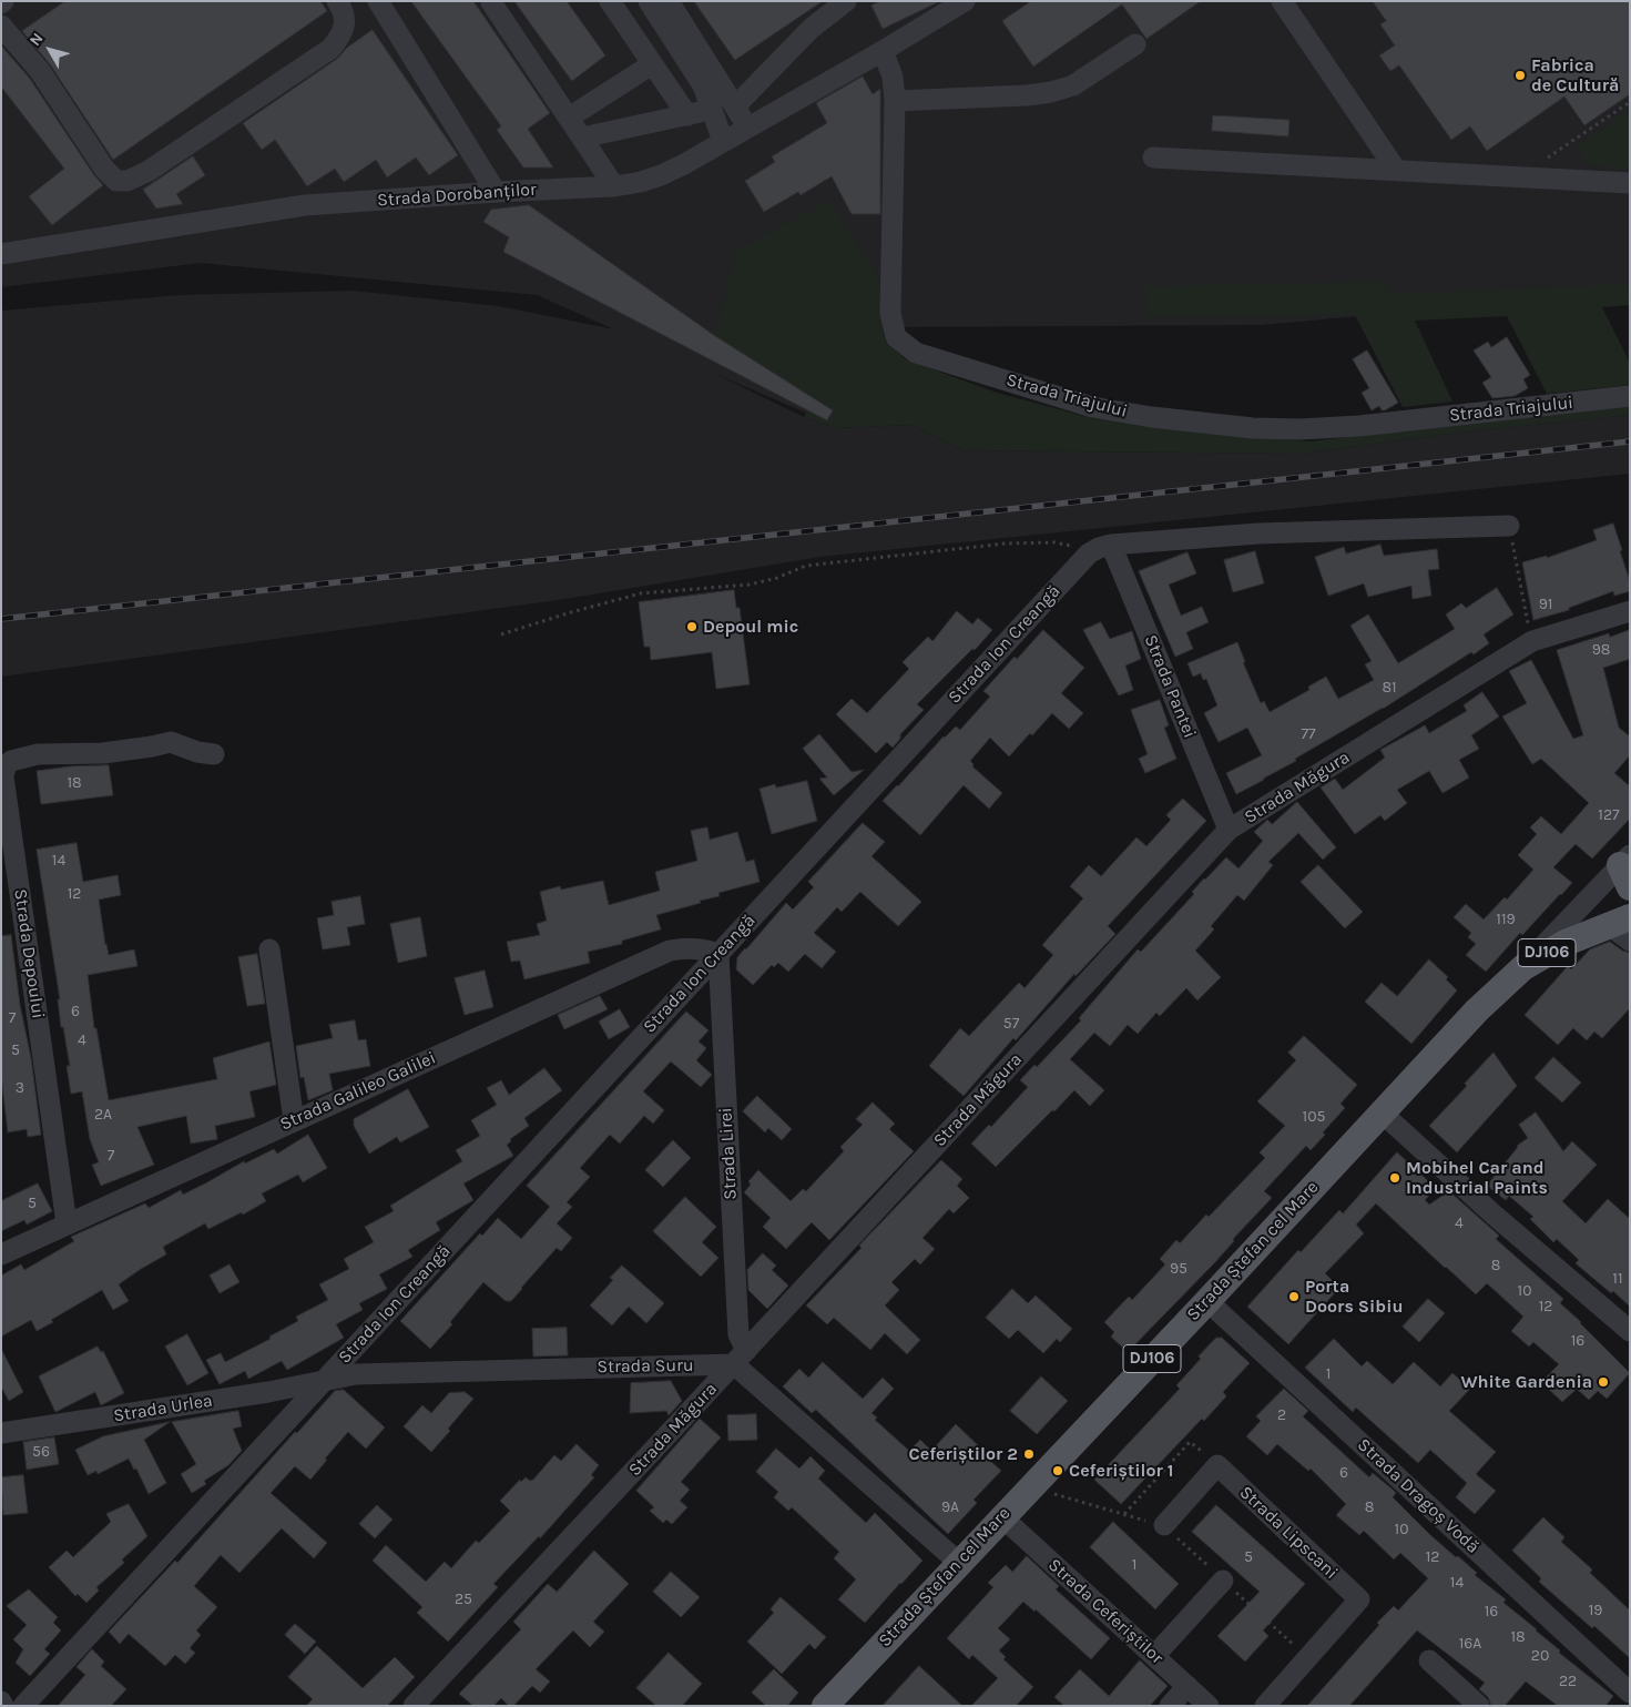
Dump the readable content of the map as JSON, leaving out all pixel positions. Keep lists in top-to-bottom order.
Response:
{
  "streets": {
    "main road": ["DJ106", "Strada Ștefan cel Mare"],
    "street": [
      "Strada Dorobanților",
      "Strada Triajului",
      "Strada Ion Creangă",
      "Strada Pantei",
      "Strada Măgura",
      "Strada Depoului",
      "Strada Galileo Galilei",
      "Strada Lirei",
      "Strada Suru",
      "Strada Urlea",
      "Strada Dragoș Vodă",
      "Strada Lipscani",
      "Strada Ceferiștilor"
    ]
  },
  "crossings": [
    ["Strada Dorobanților", "Strada Triajului"],
    ["Strada Ion Creangă", "Strada Pantei"],
    ["Strada Ion Creangă", "Strada Galileo Galilei"],
    ["Strada Ion Creangă", "Strada Lirei"],
    ["Strada Ion Creangă", "Strada Suru"],
    ["Strada Ion Creangă", "Strada Urlea"],
    ["Strada Pantei", "Strada Măgura"],
    ["Strada Măgura", "Strada Lirei"],
    ["Strada Măgura", "Strada Suru"],
    ["Strada Depoului", "Strada Galileo Galilei"],
    ["Strada Galileo Galilei", "Strada Lirei"],
    ["Strada Lirei", "Strada Suru"],
    ["Strada Ștefan cel Mare", "Strada Dragoș Vodă"],
    ["Strada Ștefan cel Mare", "Strada Ceferiștilor"],
    ["Strada Suru", "Strada Urlea"]
  ],
  "places": [
    "Fabrica de Cultură",
    "Depoul mic",
    "Mobihel Car and Industrial Paints",
    "Porta Doors Sibiu",
    "White Gardenia",
    "Ceferiștilor 2",
    "Ceferiștilor 1"
  ],
  "house_numbers": [
    "91",
    "98",
    "81",
    "77",
    "18",
    "127",
    "14",
    "12",
    "119",
    "6",
    "7",
    "57",
    "4",
    "5",
    "3",
    "2A",
    "105",
    "7",
    "5",
    "4",
    "8",
    "95",
    "11",
    "10",
    "12",
    "16",
    "1",
    "2",
    "56",
    "6",
    "9A",
    "8",
    "10",
    "5",
    "12",
    "1",
    "14",
    "25",
    "19",
    "16",
    "18",
    "16A",
    "20",
    "22"
  ],
  "north": "top left"
}
